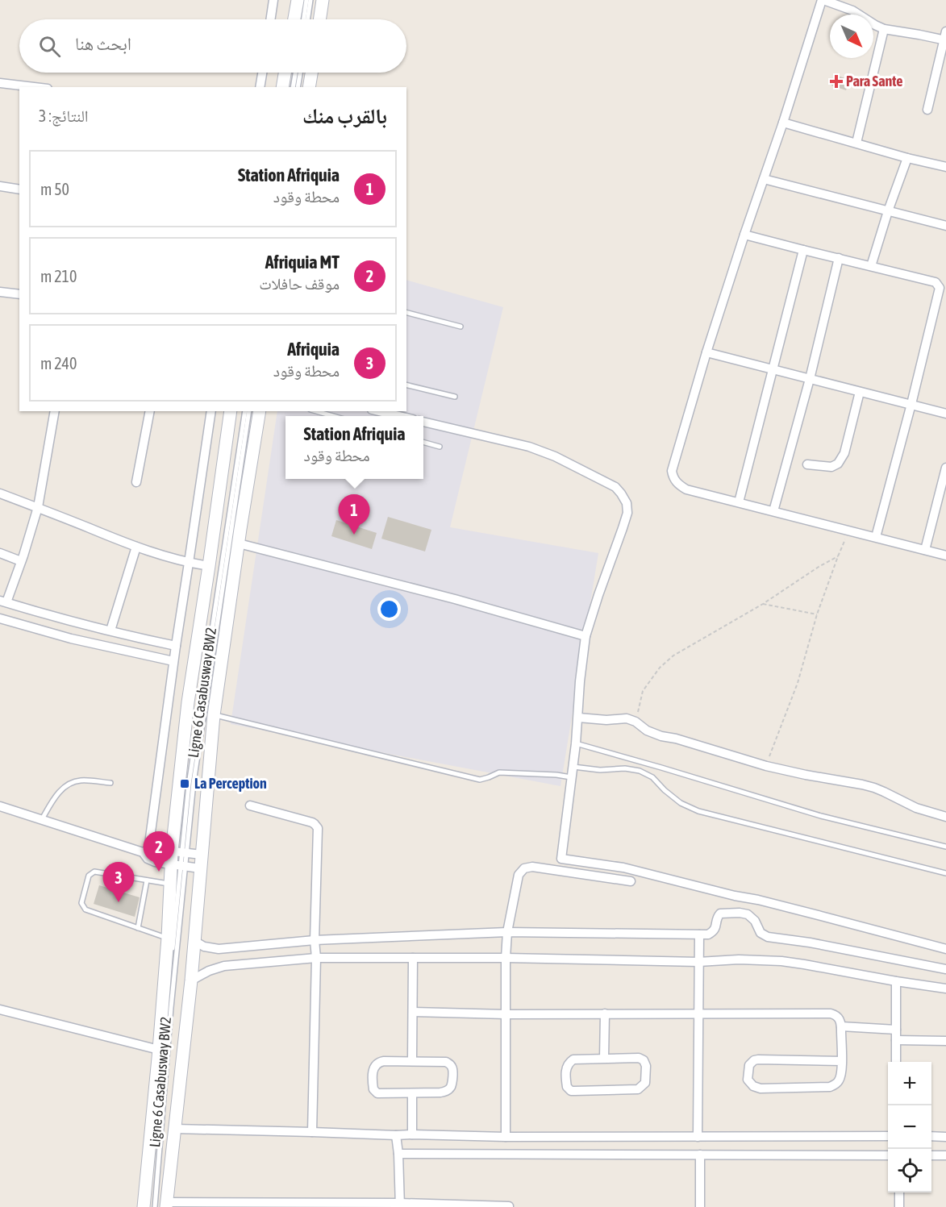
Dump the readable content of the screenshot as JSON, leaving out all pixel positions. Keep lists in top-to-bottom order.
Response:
{
  "streets": {
    "lane": ["Ligne 6 Casabusway BW2"]
  },
  "places": {
    "health": ["Para Sante"],
    "transit": ["La Perception"]
  },
  "north": "bottom right",
  "page": {
    "search": "ابحث هنا",
    "heading": ["بالقرب منك", "النتائج: 3"],
    "list": [
      {
        "mark": "1",
        "name": "Station Afriquia",
        "note": "محطة وقود",
        "value": "50 m"
      },
      {
        "mark": "2",
        "name": "Afriquia MT",
        "note": "موقف حافلات",
        "value": "210 m"
      },
      {
        "mark": "3",
        "name": "Afriquia",
        "note": "محطة وقود",
        "value": "240 m"
      }
    ],
    "popup": ["Station Afriquia", "محطة وقود"],
    "pins": ["1", "2", "3"],
    "map_buttons": ["+", "−"]
  }
}
